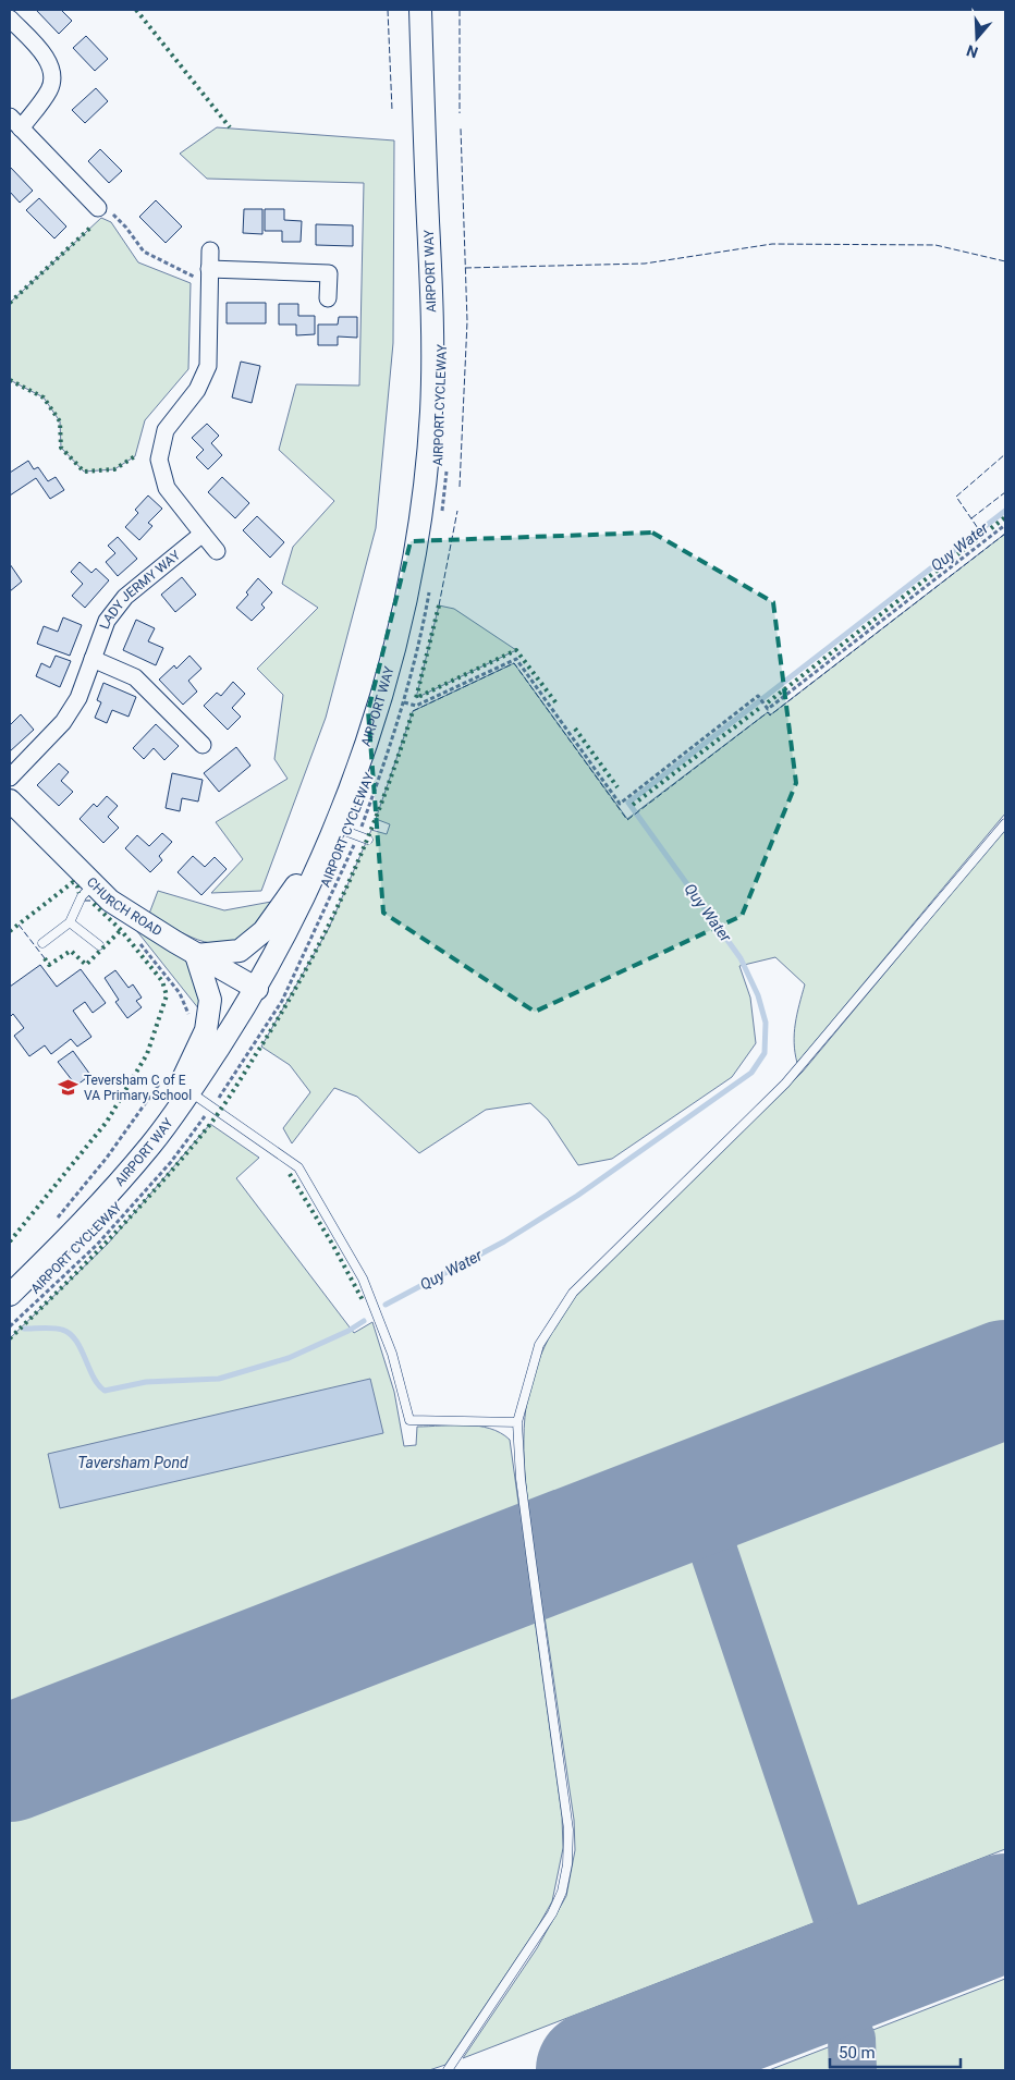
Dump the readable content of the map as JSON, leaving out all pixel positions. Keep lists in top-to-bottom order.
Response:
{
  "streets": {
    "street": ["AIRPORT WAY", "LADY JERMY WAY", "CHURCH ROAD"],
    "path": ["AIRPORT CYCLEWAY"]
  },
  "crossings": [
    ["AIRPORT WAY", "CHURCH ROAD"]
  ],
  "water": ["Quy Water", "Taversham Pond"],
  "places": {
    "school or university": ["Teversham C of E VA Primary School"]
  },
  "scale_bar": "50 m",
  "north": "bottom"
}
